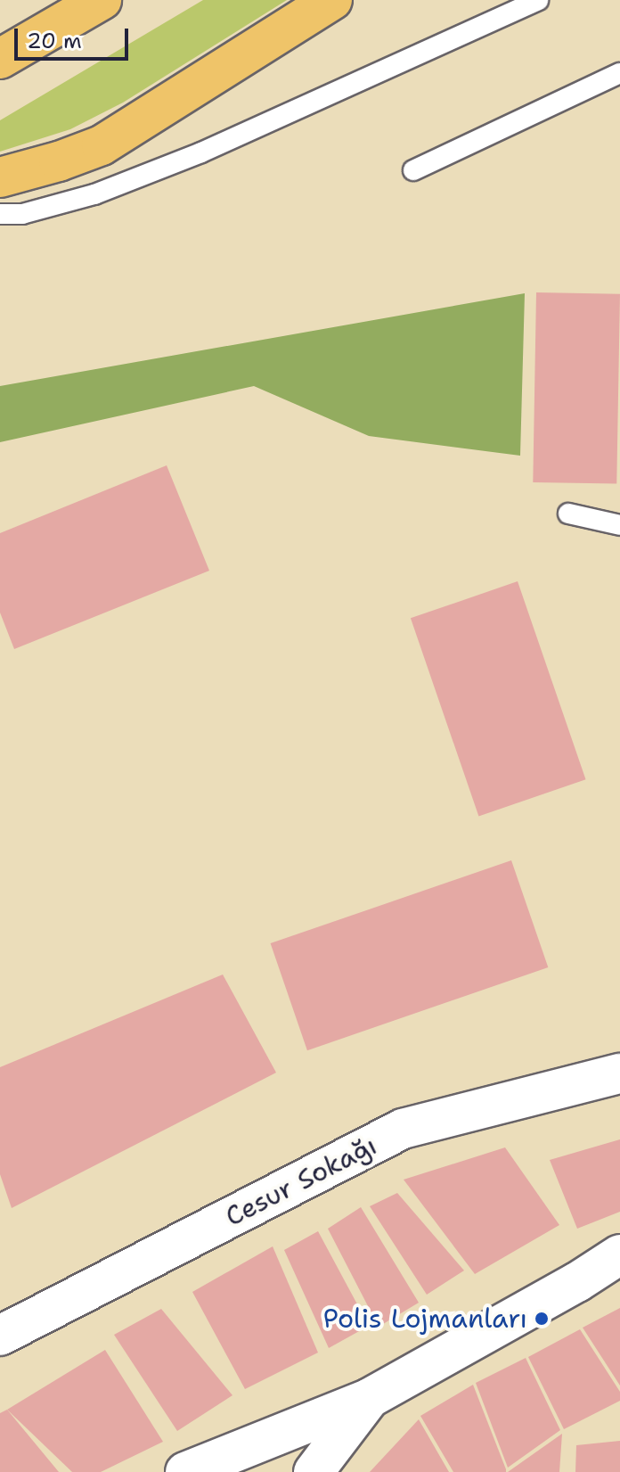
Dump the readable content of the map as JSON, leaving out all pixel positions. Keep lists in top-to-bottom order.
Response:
{
  "streets": {
    "street": ["Cesur Sokağı"]
  },
  "places": ["Polis Lojmanları"],
  "scale_bar": "20 m"
}
